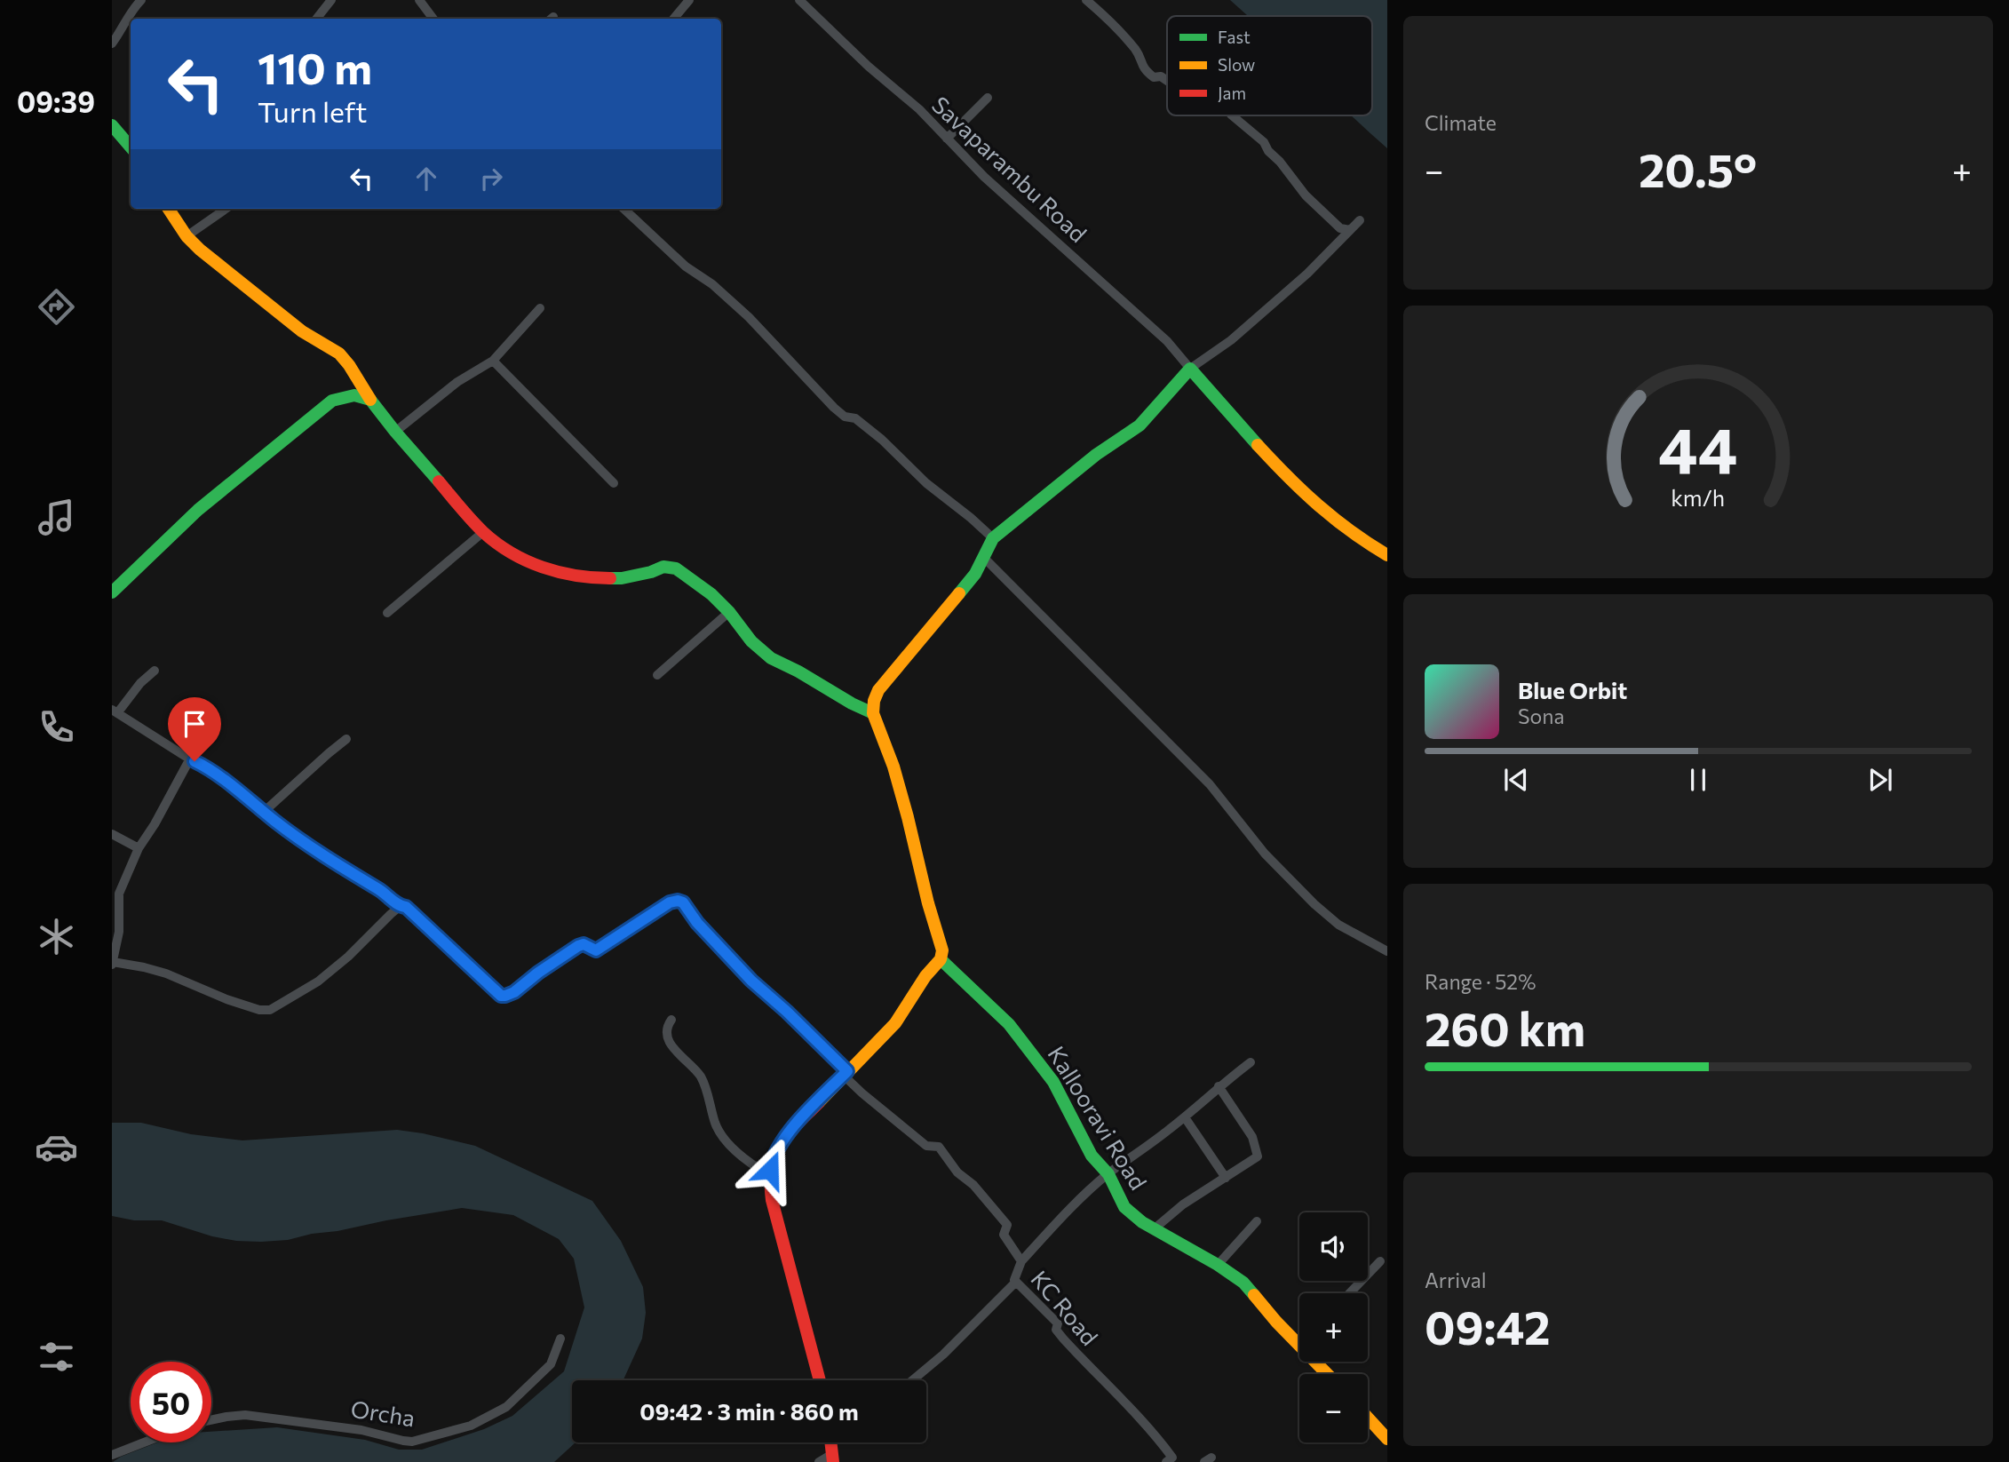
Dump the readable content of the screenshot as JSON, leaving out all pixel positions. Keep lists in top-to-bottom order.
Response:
{
  "streets": {
    "main road": ["Kallooravi Road"],
    "street": ["Savaparambu Road", "KC Road", "Orcha"]
  },
  "legend": ["Fast", "Slow", "Jam"],
  "page": {
    "tabs": "09:39",
    "tile": [
      "Climate",
      ["Range · 52%", "260 km"],
      ["Arrival", "09:42"]
    ],
    "turn": ["110 m", "Turn left"],
    "heat": ["−", "20.5°", "+"],
    "song": ["Blue Orbit", "Sona"],
    "map_buttons": ["+", "−"],
    "limit": "50",
    "trip": "09:42 · 3 min · 860 m",
    "gauge": ["44", "km/h"]
  }
}
